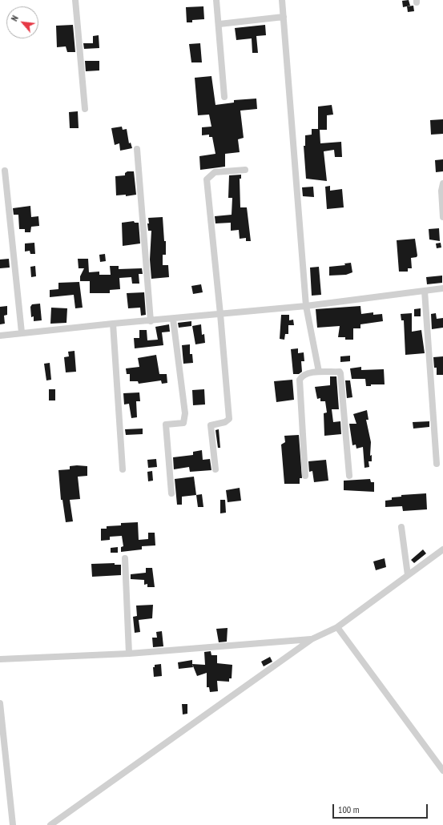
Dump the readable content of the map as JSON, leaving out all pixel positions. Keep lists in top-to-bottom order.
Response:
{
  "scale_bar": "100 m",
  "north": "top left"
}
